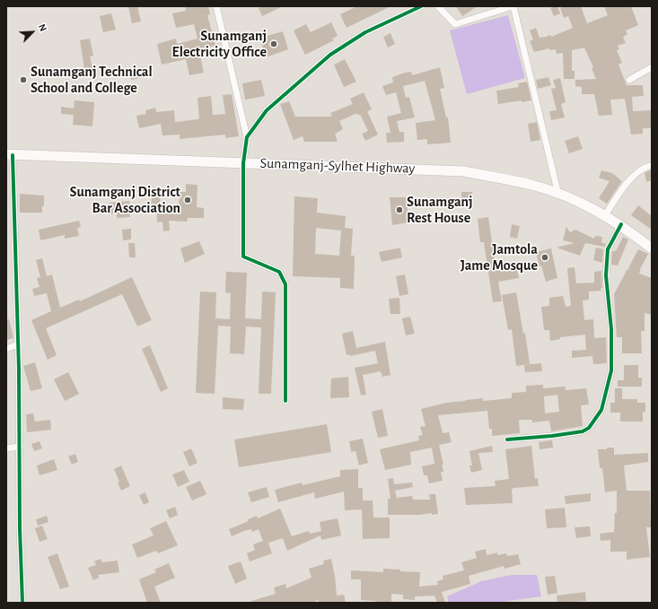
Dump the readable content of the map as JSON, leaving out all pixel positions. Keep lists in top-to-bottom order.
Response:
{
  "streets": {
    "main road": ["Sunamganj-Sylhet Highway"]
  },
  "places": [
    "Sunamganj Electricity Office",
    "Sunamganj Technical School and College",
    "Sunamganj District Bar Association",
    "Sunamganj Rest House",
    "Jamtola Jame Mosque"
  ],
  "north": "top right"
}
